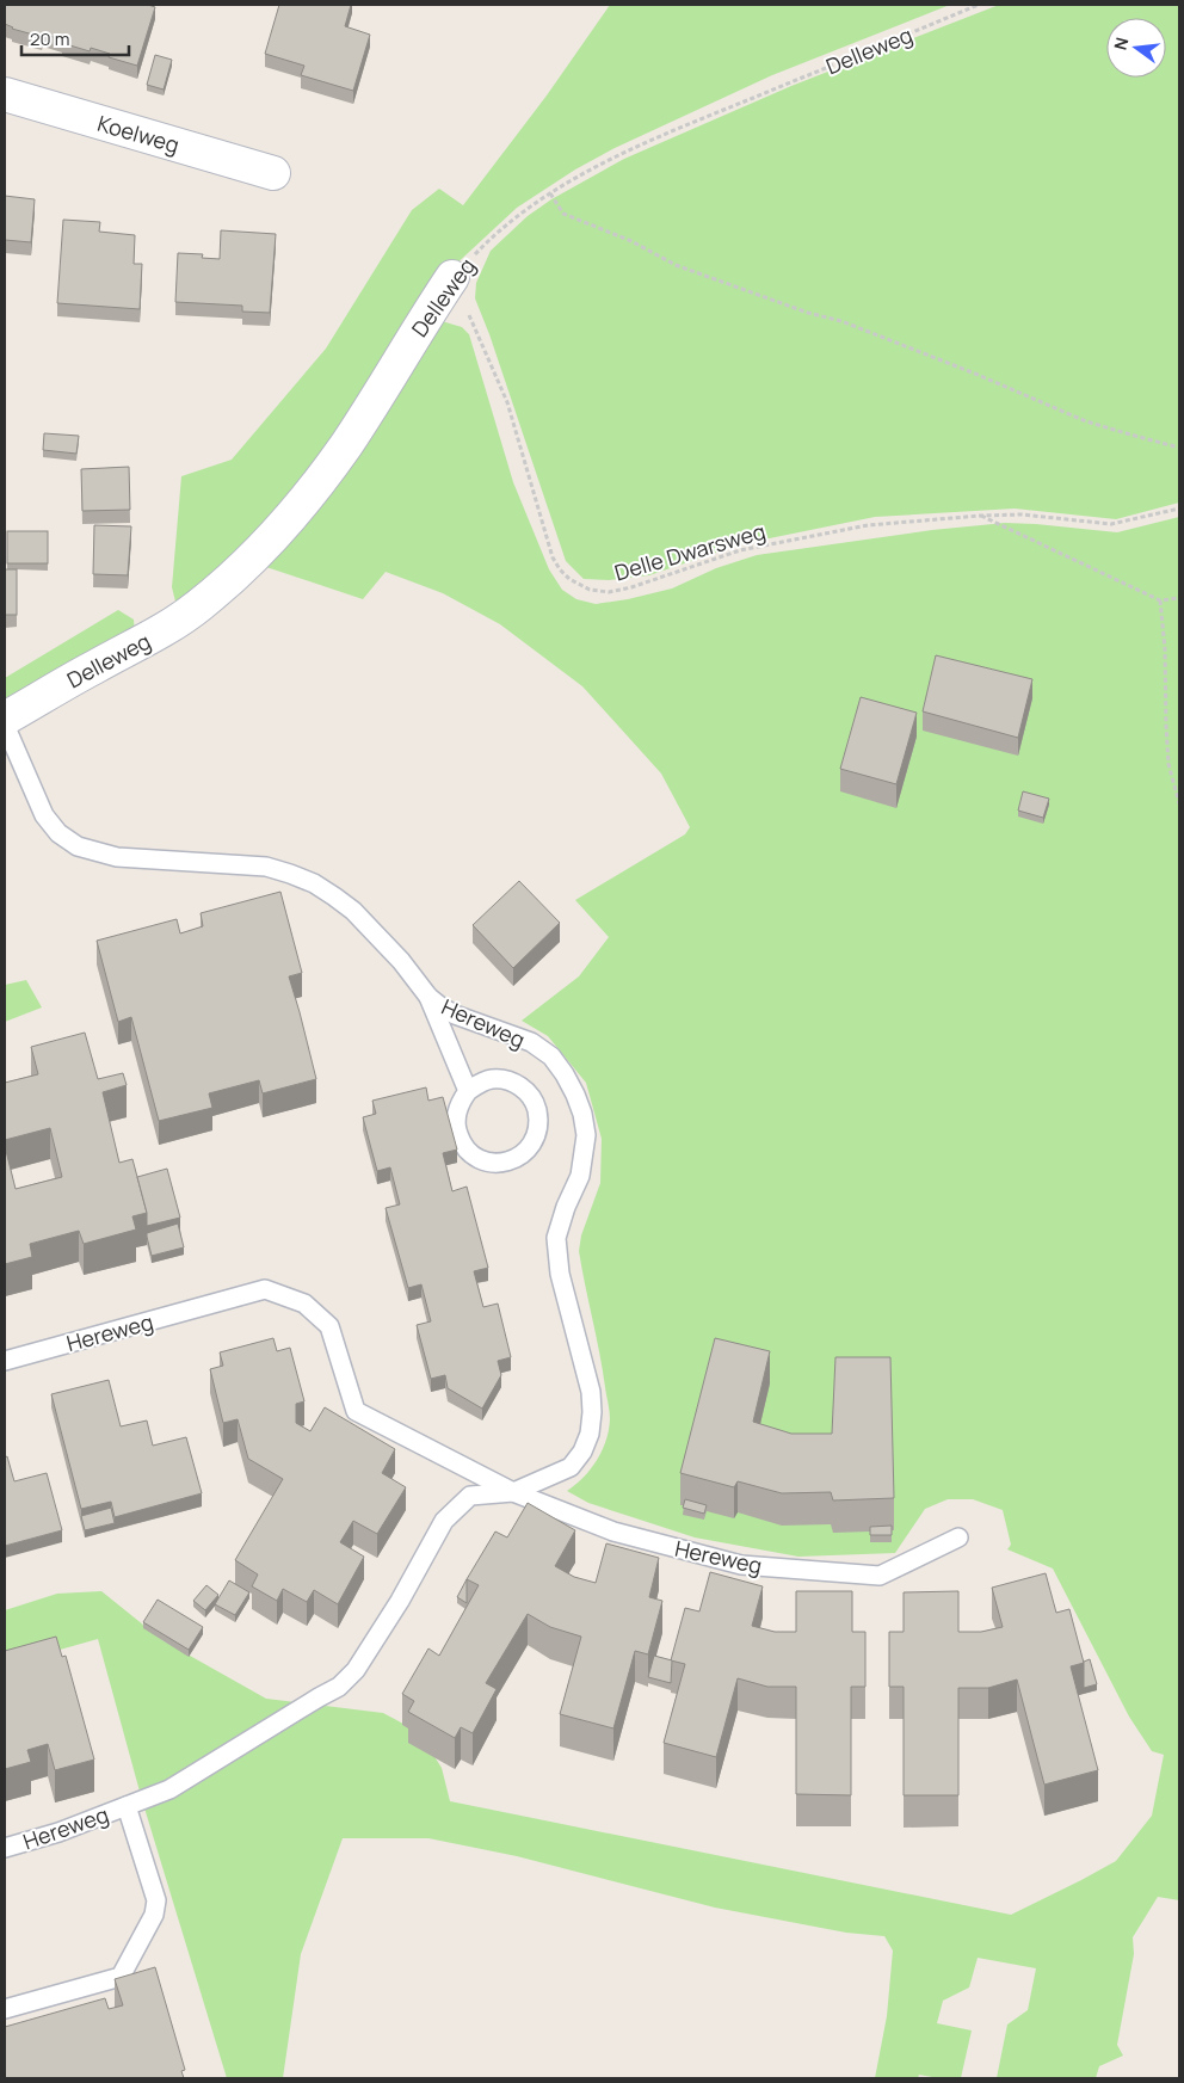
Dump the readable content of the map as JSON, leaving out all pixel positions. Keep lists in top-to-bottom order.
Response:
{
  "streets": {
    "street": ["Delleweg", "Koelweg"],
    "lane": ["Hereweg"],
    "path": ["Delle Dwarsweg"]
  },
  "crossings": [
    ["Delleweg", "Delle Dwarsweg"]
  ],
  "scale_bar": "20 m",
  "north": "left"
}
